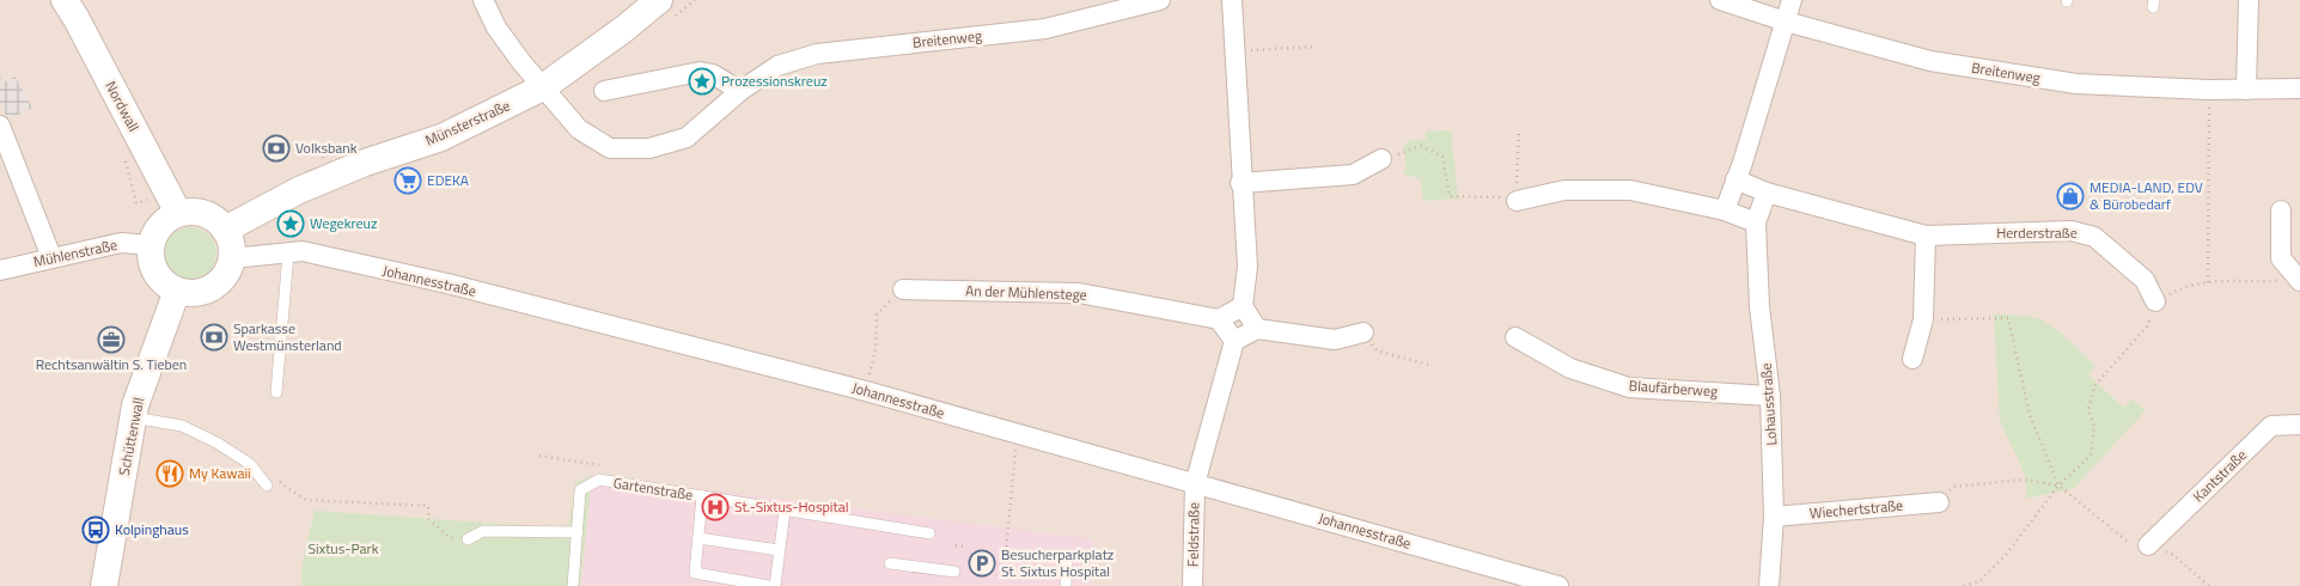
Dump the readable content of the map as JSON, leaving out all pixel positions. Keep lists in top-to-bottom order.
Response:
{
  "streets": {
    "main road": ["Nordwall", "Münsterstraße", "Schüttenwall"],
    "street": [
      "Breitenweg",
      "Herderstraße",
      "Mühlenstraße",
      "Johannesstraße",
      "An der Mühlenstege",
      "Blaufärberweg",
      "Lohausstraße",
      "Kantstraße",
      "Wiechertstraße",
      "Feldstraße"
    ],
    "lane": ["Gartenstraße"]
  },
  "crossings": [
    ["Breitenweg", "Münsterstraße"],
    ["Nordwall", "Münsterstraße"],
    ["Nordwall", "Mühlenstraße"],
    ["Nordwall", "Johannesstraße"],
    ["Nordwall", "Schüttenwall"],
    ["Münsterstraße", "Mühlenstraße"],
    ["Münsterstraße", "Johannesstraße"],
    ["Münsterstraße", "Schüttenwall"],
    ["Herderstraße", "Lohausstraße"],
    ["Mühlenstraße", "Johannesstraße"],
    ["Mühlenstraße", "Schüttenwall"],
    ["Johannesstraße", "Schüttenwall"],
    ["Johannesstraße", "Feldstraße"],
    ["Blaufärberweg", "Lohausstraße"],
    ["Lohausstraße", "Wiechertstraße"]
  ],
  "parks": ["Sixtus-Park"],
  "places": {
    "place": ["Prozessionskreuz", "Wegekreuz"],
    "bank": ["Volksbank", "Sparkasse Westmünsterland"],
    "supermarket": ["EDEKA"],
    "shop": ["MEDIA-LAND, EDV & Bürobedarf"],
    "office": ["Rechtsanwältin S. Tieben"],
    "restaurant": ["My Kawaii"],
    "hospital": ["St.-Sixtus-Hospital"],
    "bus stop": ["Kolpinghaus"],
    "parking": ["Besucherparkplatz St. Sixtus Hospital"]
  }
}
